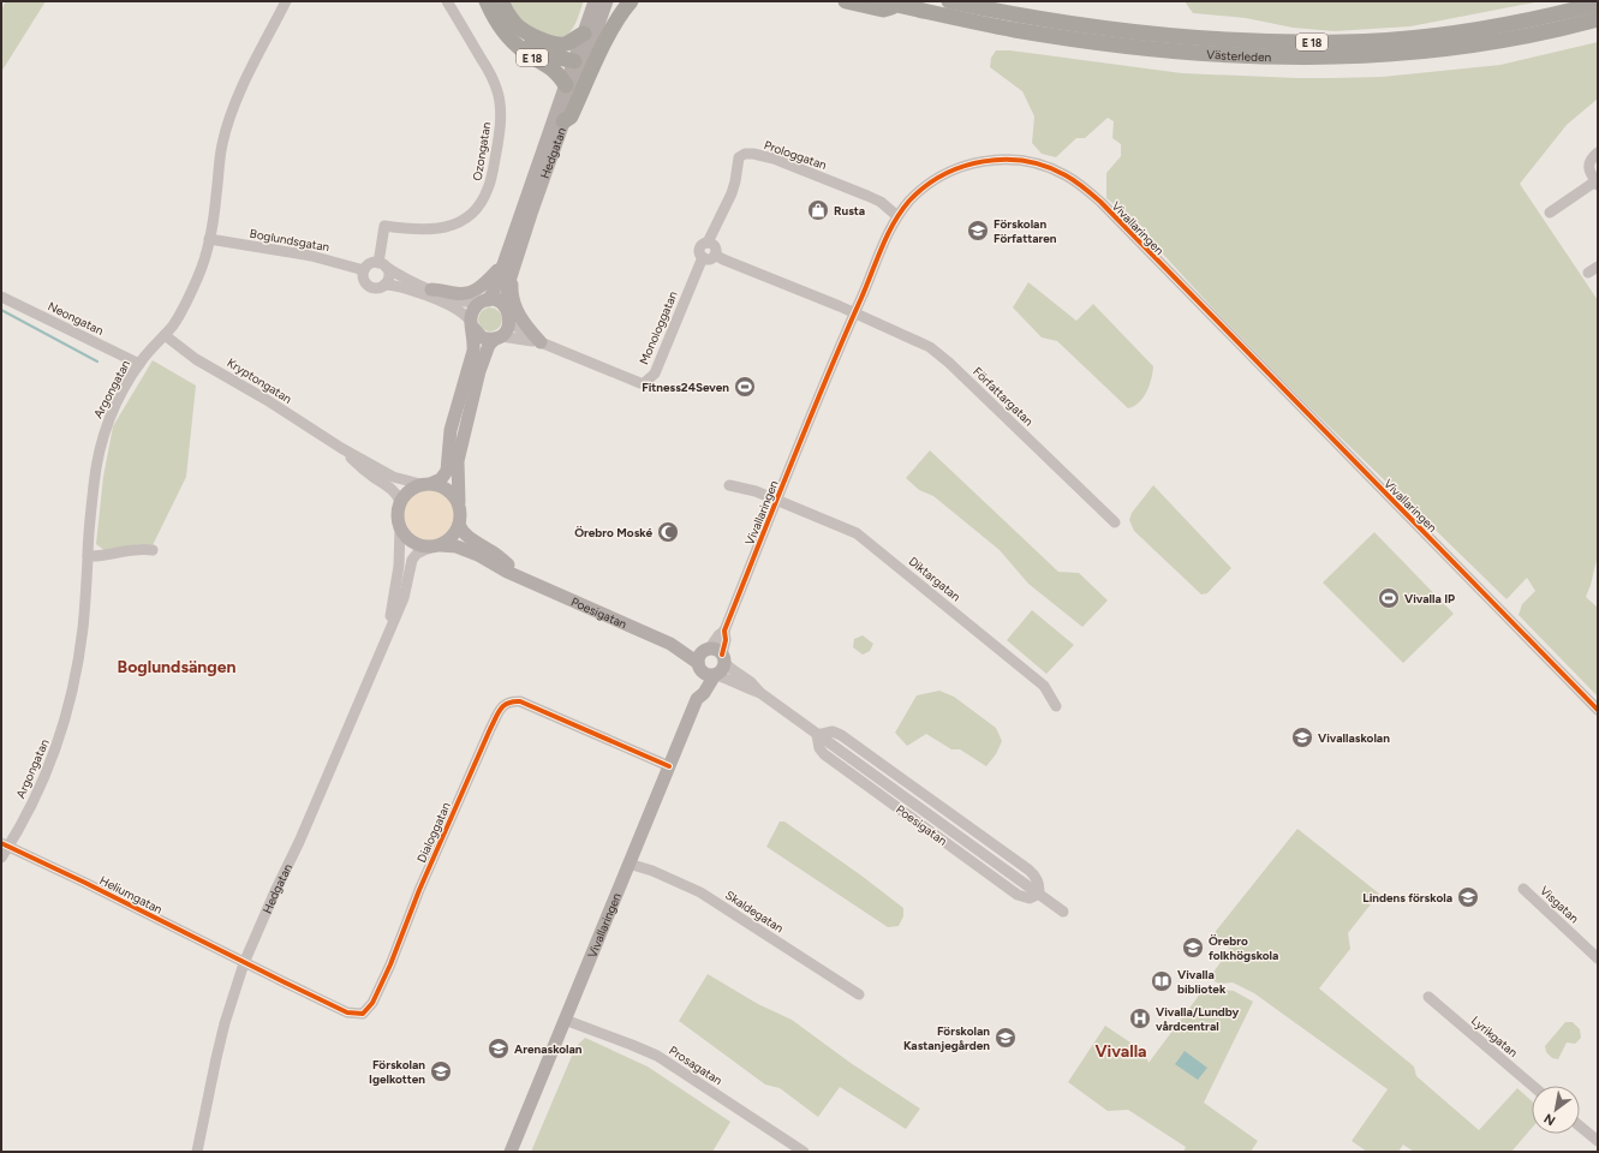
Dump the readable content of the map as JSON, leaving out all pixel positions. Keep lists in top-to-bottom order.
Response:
{
  "streets": {
    "highway": ["E 18", "Västerleden"],
    "main road": ["Hedgatan", "Vivallaringen", "Poesigatan"],
    "street": [
      "Ozongatan",
      "Prologgatan",
      "Boglundsgatan",
      "Neongatan",
      "Monologgatan",
      "Kryptongatan",
      "Argongatan",
      "Författargatan",
      "Diktargatan",
      "Dialoggatan",
      "Heliumgatan",
      "Visgatan",
      "Skaldegatan",
      "Lyrikgatan",
      "Prosagatan"
    ]
  },
  "crossings": [
    ["E 18", "Västerleden"],
    ["E 18", "Hedgatan"],
    ["Ozongatan", "Boglundsgatan"],
    ["Hedgatan", "Monologgatan"],
    ["Hedgatan", "Kryptongatan"],
    ["Hedgatan", "Poesigatan"],
    ["Hedgatan", "Dialoggatan"],
    ["Hedgatan", "Heliumgatan"],
    ["Prologgatan", "Vivallaringen"],
    ["Prologgatan", "Monologgatan"],
    ["Vivallaringen", "Författargatan"],
    ["Vivallaringen", "Diktargatan"],
    ["Vivallaringen", "Poesigatan"],
    ["Vivallaringen", "Dialoggatan"],
    ["Vivallaringen", "Skaldegatan"],
    ["Vivallaringen", "Prosagatan"],
    ["Boglundsgatan", "Argongatan"],
    ["Neongatan", "Argongatan"],
    ["Kryptongatan", "Argongatan"],
    ["Kryptongatan", "Poesigatan"],
    ["Argongatan", "Heliumgatan"],
    ["Dialoggatan", "Heliumgatan"]
  ],
  "districts": ["Boglundsängen", "Vivalla"],
  "places": {
    "shop": ["Rusta"],
    "school or university": [
      "Förskolan Författaren",
      "Vivallaskolan",
      "Lindens förskola",
      "Örebro folkhögskola",
      "Förskolan Kastanjegården",
      "Arenaskolan",
      "Förskolan Igelkotten"
    ],
    "sports": ["Fitness24Seven", "Vivalla IP"],
    "mosque": ["Örebro Moské"],
    "library": ["Vivalla bibliotek"],
    "hospital": ["Vivalla/Lundby vårdcentral"]
  },
  "north": "bottom left"
}
